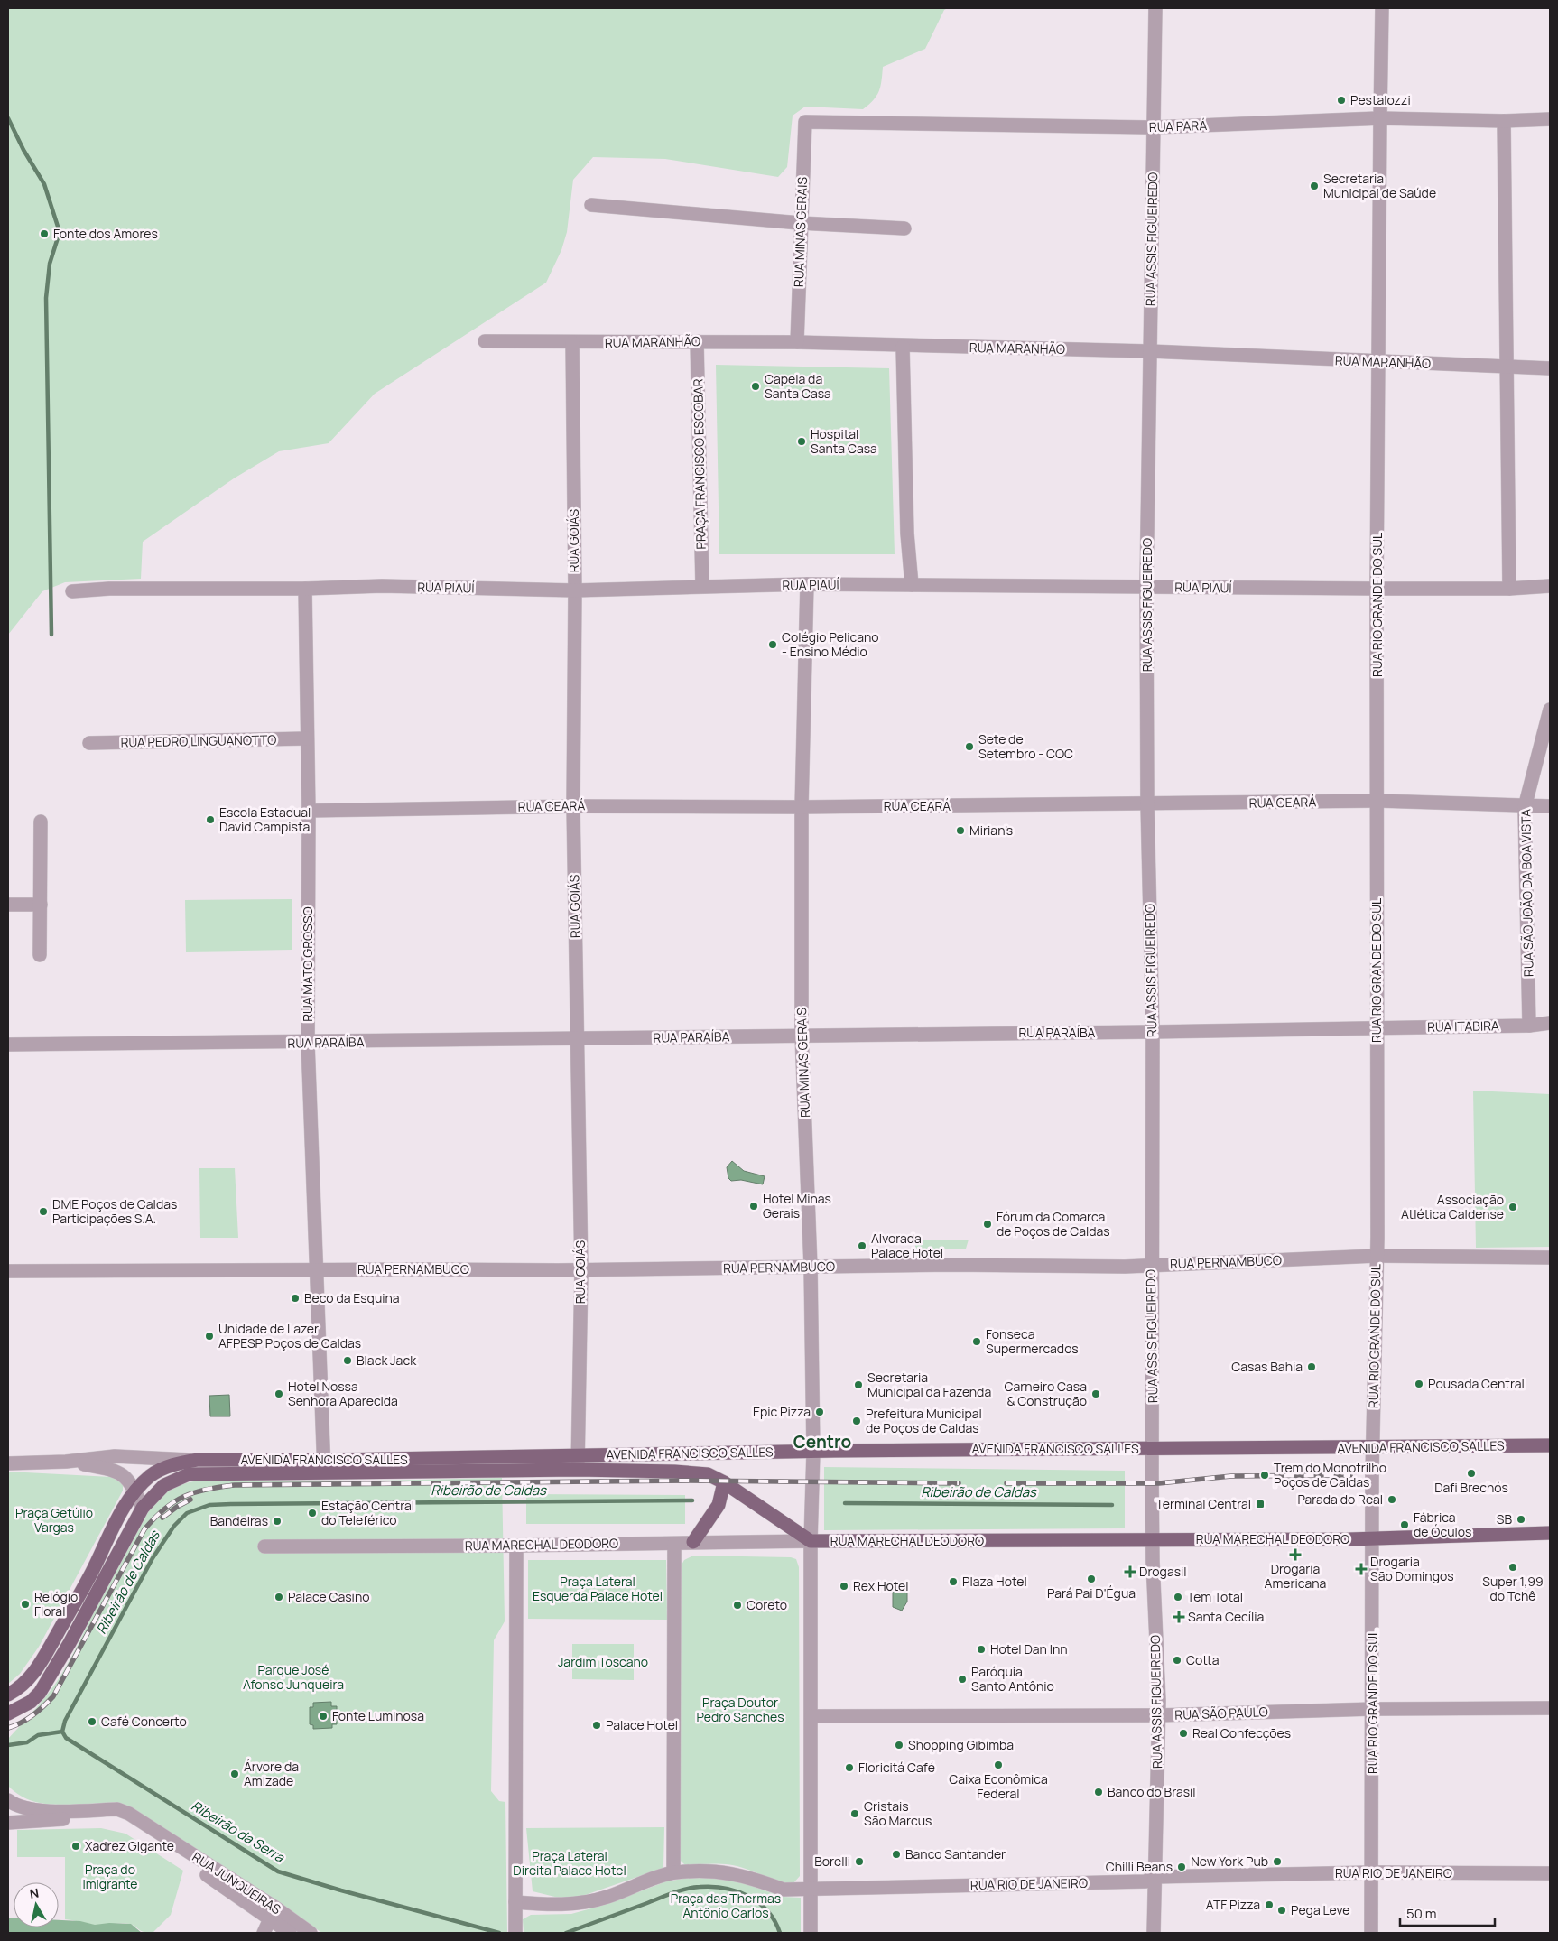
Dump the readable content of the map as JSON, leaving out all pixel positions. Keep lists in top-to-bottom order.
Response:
{
  "streets": {
    "main road": ["AVENIDA FRANCISCO SALLES", "RUA MARECHAL DEODORO"],
    "street": [
      "RUA PARÁ",
      "RUA MINAS GERAIS",
      "RUA ASSIS FIGUEIREDO",
      "RUA MARANHÃO",
      "PRAÇA FRANCISCO ESCOBAR",
      "RUA GOIÁS",
      "RUA PIAUÍ",
      "RUA RIO GRANDE DO SUL",
      "RUA PEDRO LINGUANOTTO",
      "RUA CEARÁ",
      "RUA SÃO JOÃO DA BOA VISTA",
      "RUA MATO GROSSO",
      "RUA ITABIRA",
      "RUA PARAÍBA",
      "RUA PERNAMBUCO",
      "RUA SÃO PAULO",
      "RUA RIO DE JANEIRO",
      "RUA JUNQUEIRAS"
    ]
  },
  "crossings": [
    ["RUA PARÁ", "RUA MINAS GERAIS"],
    ["RUA PARÁ", "RUA ASSIS FIGUEIREDO"],
    ["RUA PARÁ", "RUA RIO GRANDE DO SUL"],
    ["RUA MINAS GERAIS", "RUA MARANHÃO"],
    ["RUA MINAS GERAIS", "RUA PIAUÍ"],
    ["RUA MINAS GERAIS", "RUA CEARÁ"],
    ["RUA MINAS GERAIS", "RUA PARAÍBA"],
    ["RUA MINAS GERAIS", "RUA PERNAMBUCO"],
    ["RUA MINAS GERAIS", "AVENIDA FRANCISCO SALLES"],
    ["RUA MINAS GERAIS", "RUA MARECHAL DEODORO"],
    ["RUA ASSIS FIGUEIREDO", "RUA MARANHÃO"],
    ["RUA ASSIS FIGUEIREDO", "RUA PIAUÍ"],
    ["RUA ASSIS FIGUEIREDO", "RUA CEARÁ"],
    ["RUA ASSIS FIGUEIREDO", "RUA PARAÍBA"],
    ["RUA ASSIS FIGUEIREDO", "RUA PERNAMBUCO"],
    ["RUA ASSIS FIGUEIREDO", "AVENIDA FRANCISCO SALLES"],
    ["RUA ASSIS FIGUEIREDO", "RUA MARECHAL DEODORO"],
    ["RUA ASSIS FIGUEIREDO", "RUA SÃO PAULO"],
    ["RUA ASSIS FIGUEIREDO", "RUA RIO DE JANEIRO"],
    ["RUA MARANHÃO", "PRAÇA FRANCISCO ESCOBAR"],
    ["RUA MARANHÃO", "RUA GOIÁS"],
    ["RUA MARANHÃO", "RUA RIO GRANDE DO SUL"],
    ["PRAÇA FRANCISCO ESCOBAR", "RUA PIAUÍ"],
    ["RUA GOIÁS", "RUA PIAUÍ"],
    ["RUA GOIÁS", "RUA CEARÁ"],
    ["RUA GOIÁS", "RUA PARAÍBA"],
    ["RUA GOIÁS", "RUA PERNAMBUCO"],
    ["RUA GOIÁS", "AVENIDA FRANCISCO SALLES"],
    ["RUA PIAUÍ", "RUA RIO GRANDE DO SUL"],
    ["RUA PIAUÍ", "RUA MATO GROSSO"],
    ["RUA RIO GRANDE DO SUL", "RUA CEARÁ"],
    ["RUA RIO GRANDE DO SUL", "RUA ITABIRA"],
    ["RUA RIO GRANDE DO SUL", "RUA PARAÍBA"],
    ["RUA RIO GRANDE DO SUL", "RUA PERNAMBUCO"],
    ["RUA RIO GRANDE DO SUL", "AVENIDA FRANCISCO SALLES"],
    ["RUA RIO GRANDE DO SUL", "RUA MARECHAL DEODORO"],
    ["RUA RIO GRANDE DO SUL", "RUA SÃO PAULO"],
    ["RUA RIO GRANDE DO SUL", "RUA RIO DE JANEIRO"],
    ["RUA PEDRO LINGUANOTTO", "RUA MATO GROSSO"],
    ["RUA CEARÁ", "RUA SÃO JOÃO DA BOA VISTA"],
    ["RUA CEARÁ", "RUA MATO GROSSO"],
    ["RUA SÃO JOÃO DA BOA VISTA", "RUA ITABIRA"],
    ["RUA MATO GROSSO", "RUA PARAÍBA"],
    ["RUA MATO GROSSO", "RUA PERNAMBUCO"],
    ["RUA MATO GROSSO", "AVENIDA FRANCISCO SALLES"],
    ["RUA ITABIRA", "RUA PARAÍBA"],
    ["AVENIDA FRANCISCO SALLES", "RUA MARECHAL DEODORO"]
  ],
  "districts": ["Centro"],
  "water": ["Ribeirão de Caldas", "Ribeirão da Serra"],
  "parks": [
    "Praça Getúlio Vargas",
    "Praça Lateral Esquerda Palace Hotel",
    "Jardim Toscano",
    "Parque José Afonso Junqueira",
    "Praça Doutor Pedro Sanches",
    "Praça Lateral Direita Palace Hotel",
    "Praça do Imigrante",
    "Praça das Thermas Antônio Carlos"
  ],
  "places": {
    "other": [
      "Pestalozzi",
      "Secretaria Municipal de Saúde",
      "Fonte dos Amores",
      "Capela da Santa Casa",
      "Hospital Santa Casa",
      "Colégio Pelicano - Ensino Médio",
      "Sete de Setembro - COC",
      "Escola Estadual David Campista",
      "Mirian’s",
      "Hotel Minas Gerais",
      "Associação Atlética Caldense",
      "DME Poços de Caldas Participações S.A.",
      "Fórum da Comarca de Poços de Caldas",
      "Alvorada Palace Hotel",
      "Beco da Esquina",
      "Unidade de Lazer AFPESP Poços de Caldas",
      "Fonseca Supermercados",
      "Black Jack",
      "Casas Bahia",
      "Pousada Central",
      "Secretaria Municipal da Fazenda",
      "Hotel Nossa Senhora Aparecida",
      "Carneiro Casa & Construção",
      "Epic Pizza",
      "Prefeitura Municipal de Poços de Caldas",
      "Dafi Brechós",
      "Trem do Monotrilho Poços de Caldas",
      "Parada do Real",
      "Estação Central do Teleférico",
      "SB",
      "Bandeiras",
      "Fábrica de Óculos",
      "Super 1,99 do Tchê",
      "Pará Pai D'Égua",
      "Plaza Hotel",
      "Rex Hotel",
      "Palace Casino",
      "Tem Total",
      "Relógio Floral",
      "Coreto",
      "Hotel Dan Inn",
      "Cotta",
      "Paróquia Santo Antônio",
      "Fonte Luminosa",
      "Café Concerto",
      "Palace Hotel",
      "Real Confecçōes",
      "Shopping Gibimba",
      "Caixa Econômica Federal",
      "Floricitá Café",
      "Árvore da Amizade",
      "Banco do Brasil",
      "Cristais São Marcus",
      "Xadrez Gigante",
      "Banco Santander",
      "Borelli",
      "New York Pub",
      "Chilli Beans",
      "ATF Pizza",
      "Pega Leve"
    ],
    "transit": ["Terminal Central"],
    "health": [
      "Drogaria Americana",
      "Drogaria São Domingos",
      "Drogasil",
      "Santa Cecília"
    ]
  },
  "scale_bar": "50 m",
  "north": "top"
}
